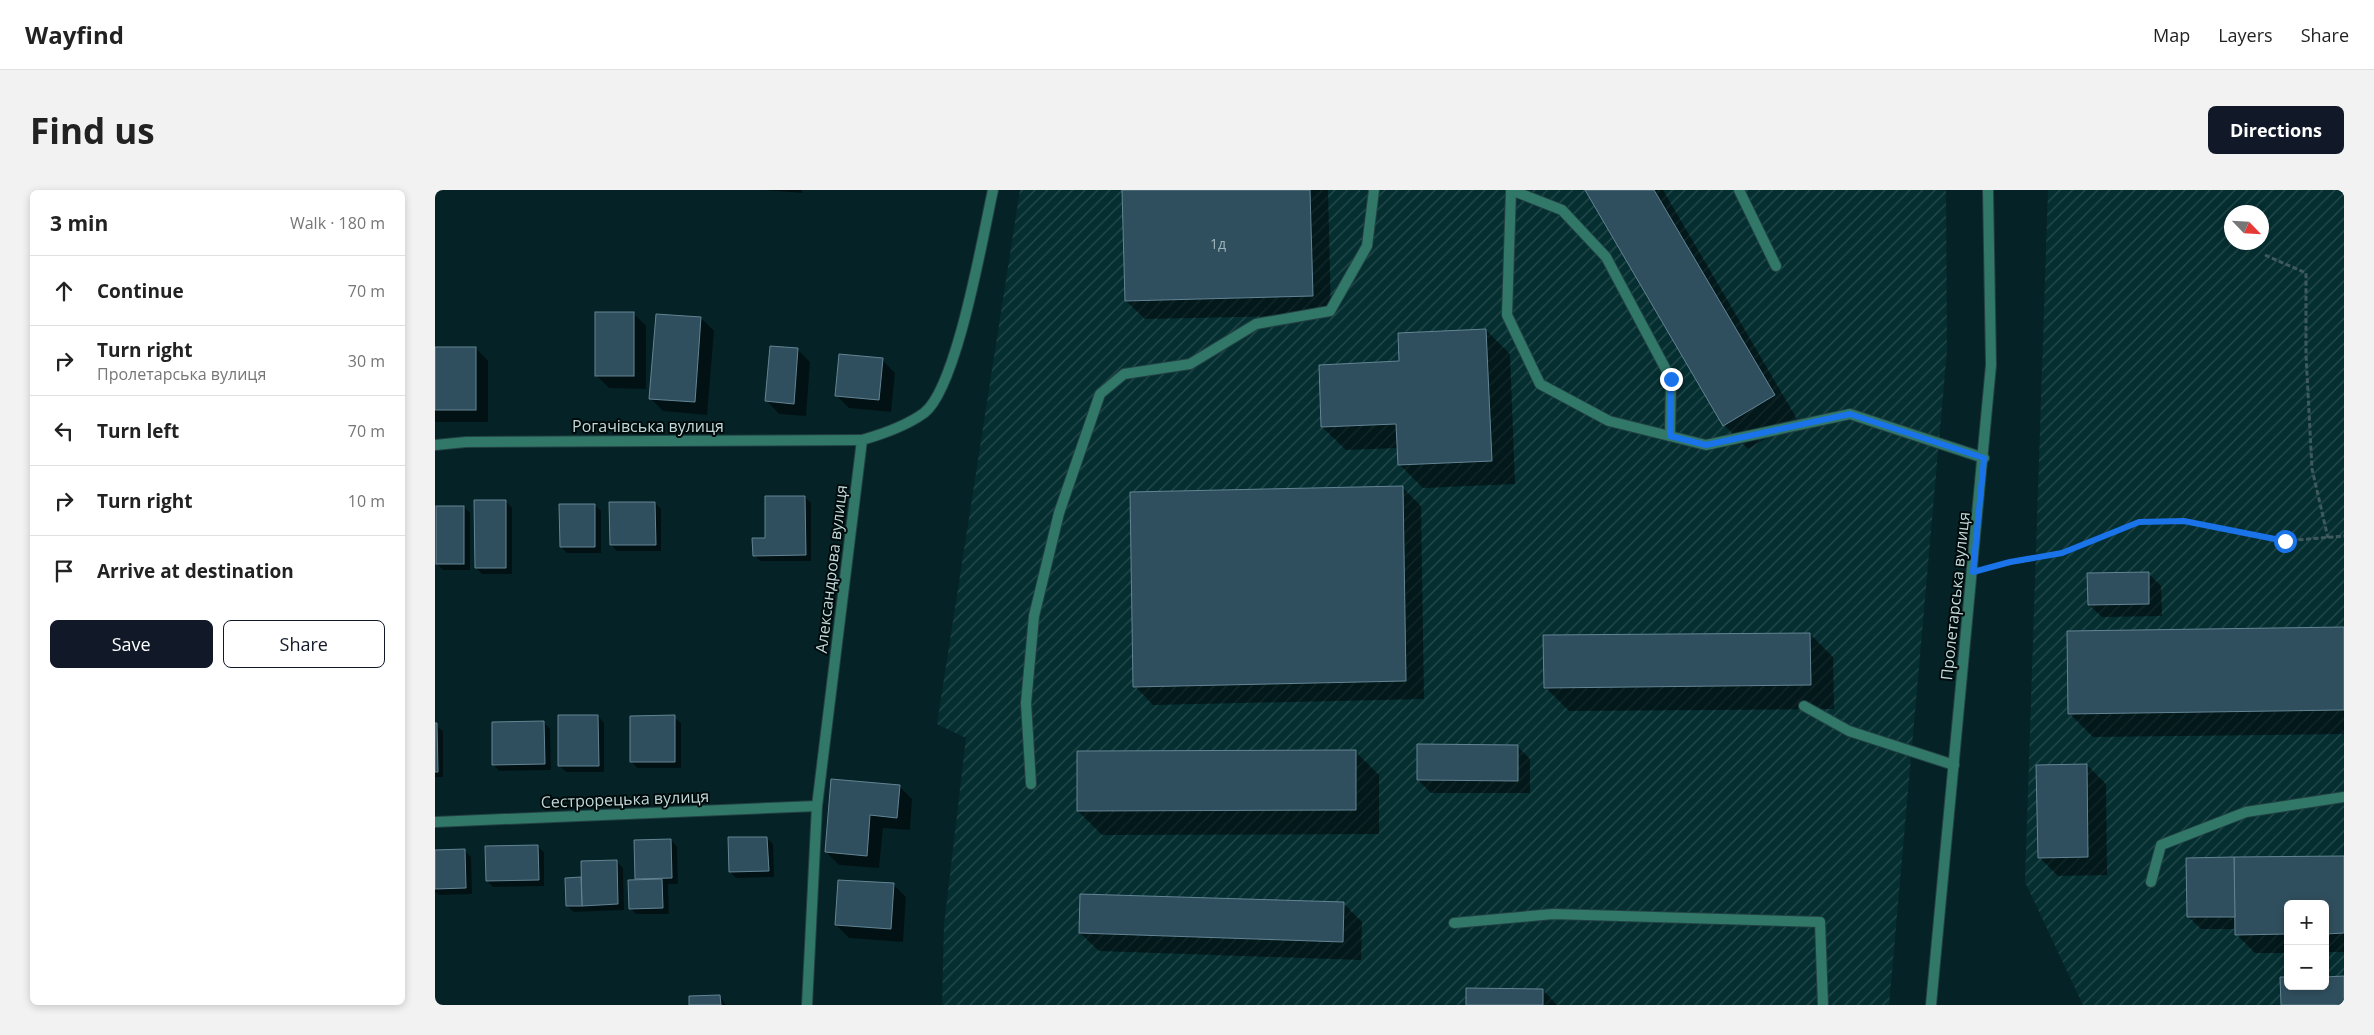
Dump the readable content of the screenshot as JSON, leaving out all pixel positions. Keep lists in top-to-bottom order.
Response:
{
  "streets": {
    "street": [
      "Рогачівська вулиця",
      "Александрова вулиця",
      "Пролетарська вулиця",
      "Сестрорецька вулиця"
    ]
  },
  "crossings": [
    ["Рогачівська вулиця", "Александрова вулиця"],
    ["Александрова вулиця", "Сестрорецька вулиця"]
  ],
  "house_numbers": ["1д"],
  "north": "bottom right",
  "page": {
    "header": "Wayfind",
    "nav": ["Map", "Layers", "Share"],
    "buttons": [
      "Directions",
      ["Save", "Share"]
    ],
    "title": "Find us",
    "heading": ["3 min", "Walk · 180 m"],
    "list": [
      ["Continue", "70 m"],
      ["Turn right", "Пролетарська вулиця", "30 m"],
      ["Turn left", "70 m"],
      ["Turn right", "10 m"],
      "Arrive at destination"
    ],
    "map_buttons": ["+", "−"]
  }
}
